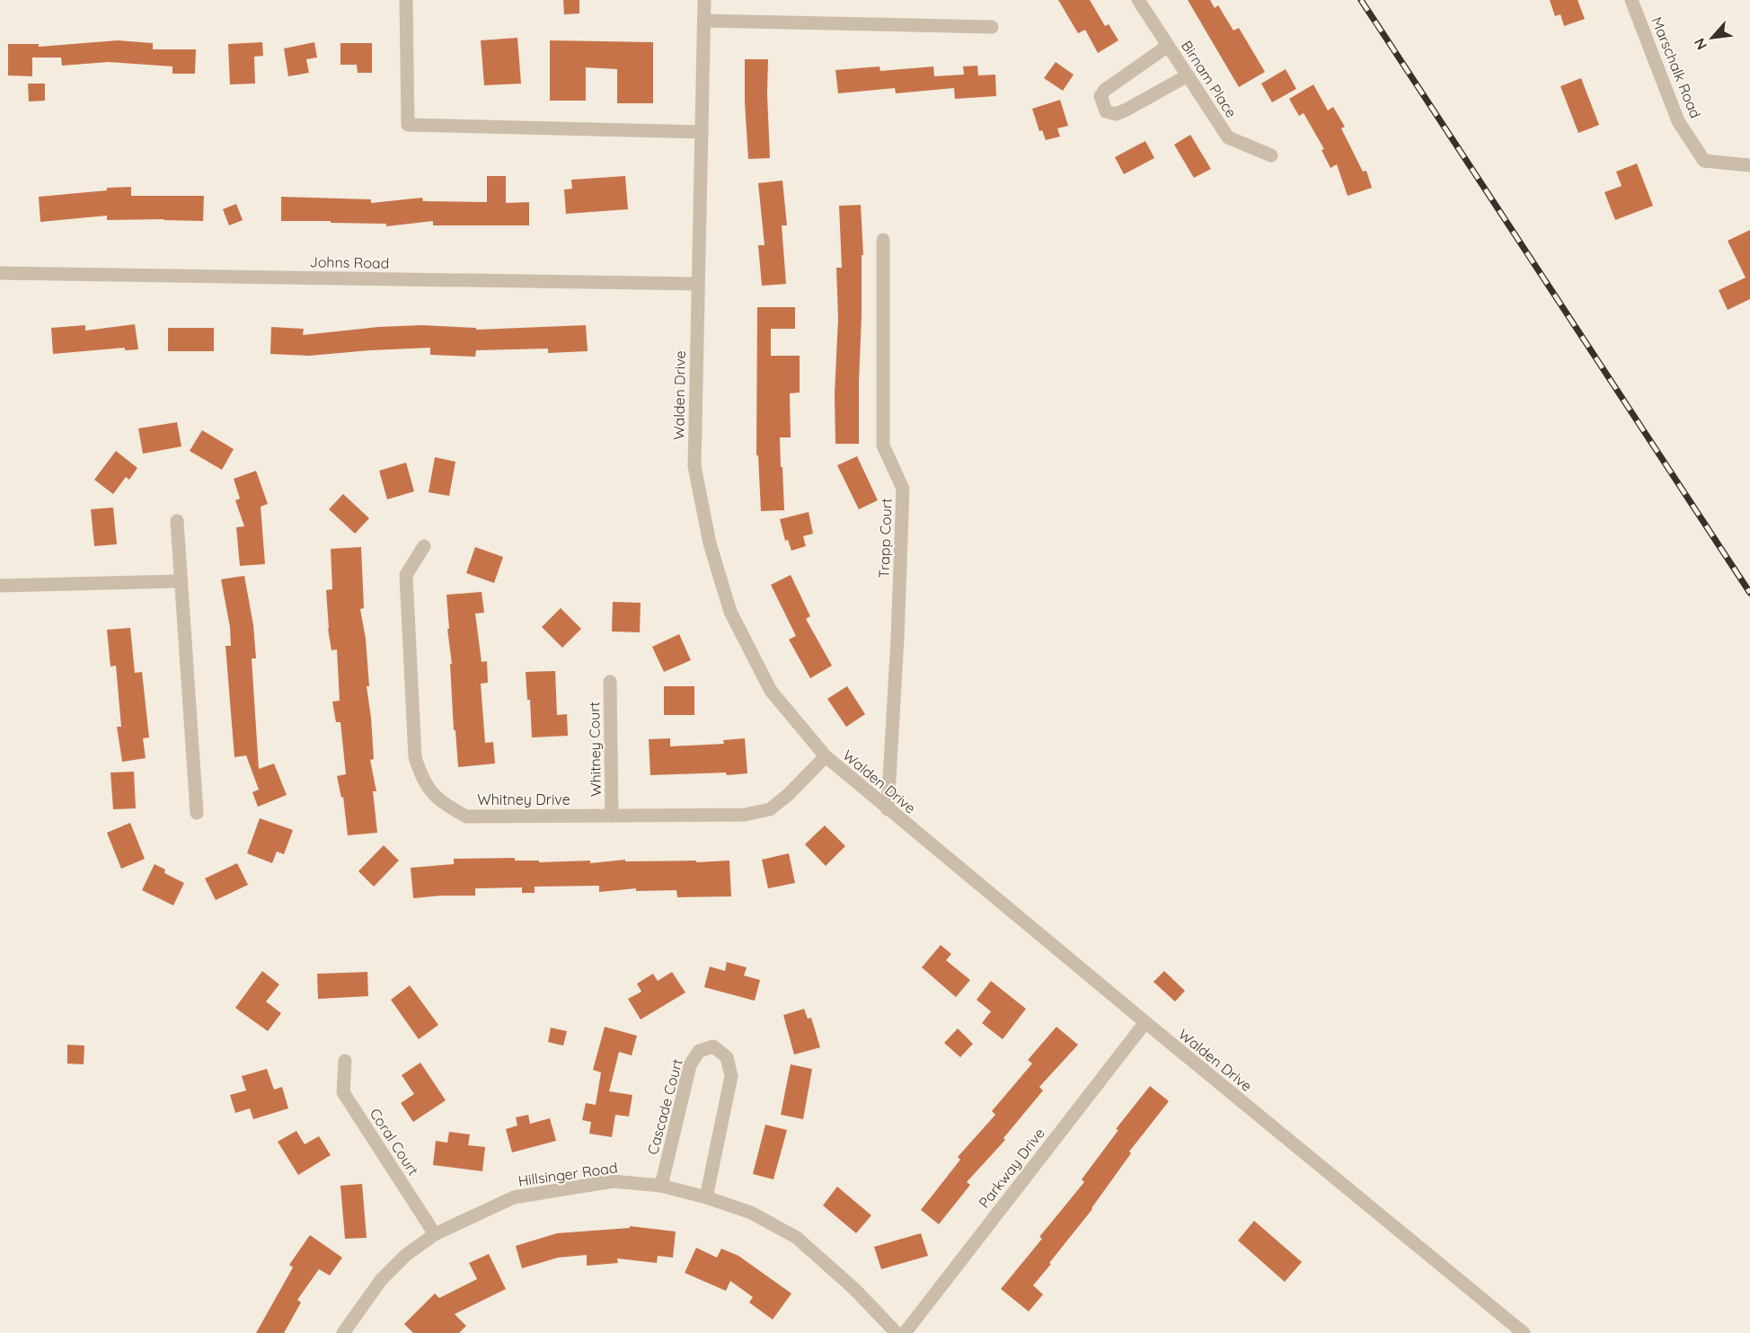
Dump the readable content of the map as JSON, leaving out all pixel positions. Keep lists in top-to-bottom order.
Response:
{
  "streets": {
    "street": [
      "Marschalk Road",
      "Birnam Place",
      "Johns Road",
      "Walden Drive",
      "Trapp Court",
      "Whitney Court",
      "Whitney Drive",
      "Cascade Court",
      "Coral Court",
      "Parkway Drive",
      "Hillsinger Road"
    ]
  },
  "crossings": [
    ["Johns Road", "Walden Drive"],
    ["Walden Drive", "Trapp Court"],
    ["Walden Drive", "Whitney Drive"],
    ["Walden Drive", "Parkway Drive"],
    ["Whitney Court", "Whitney Drive"],
    ["Cascade Court", "Hillsinger Road"],
    ["Coral Court", "Hillsinger Road"]
  ],
  "north": "bottom left"
}
